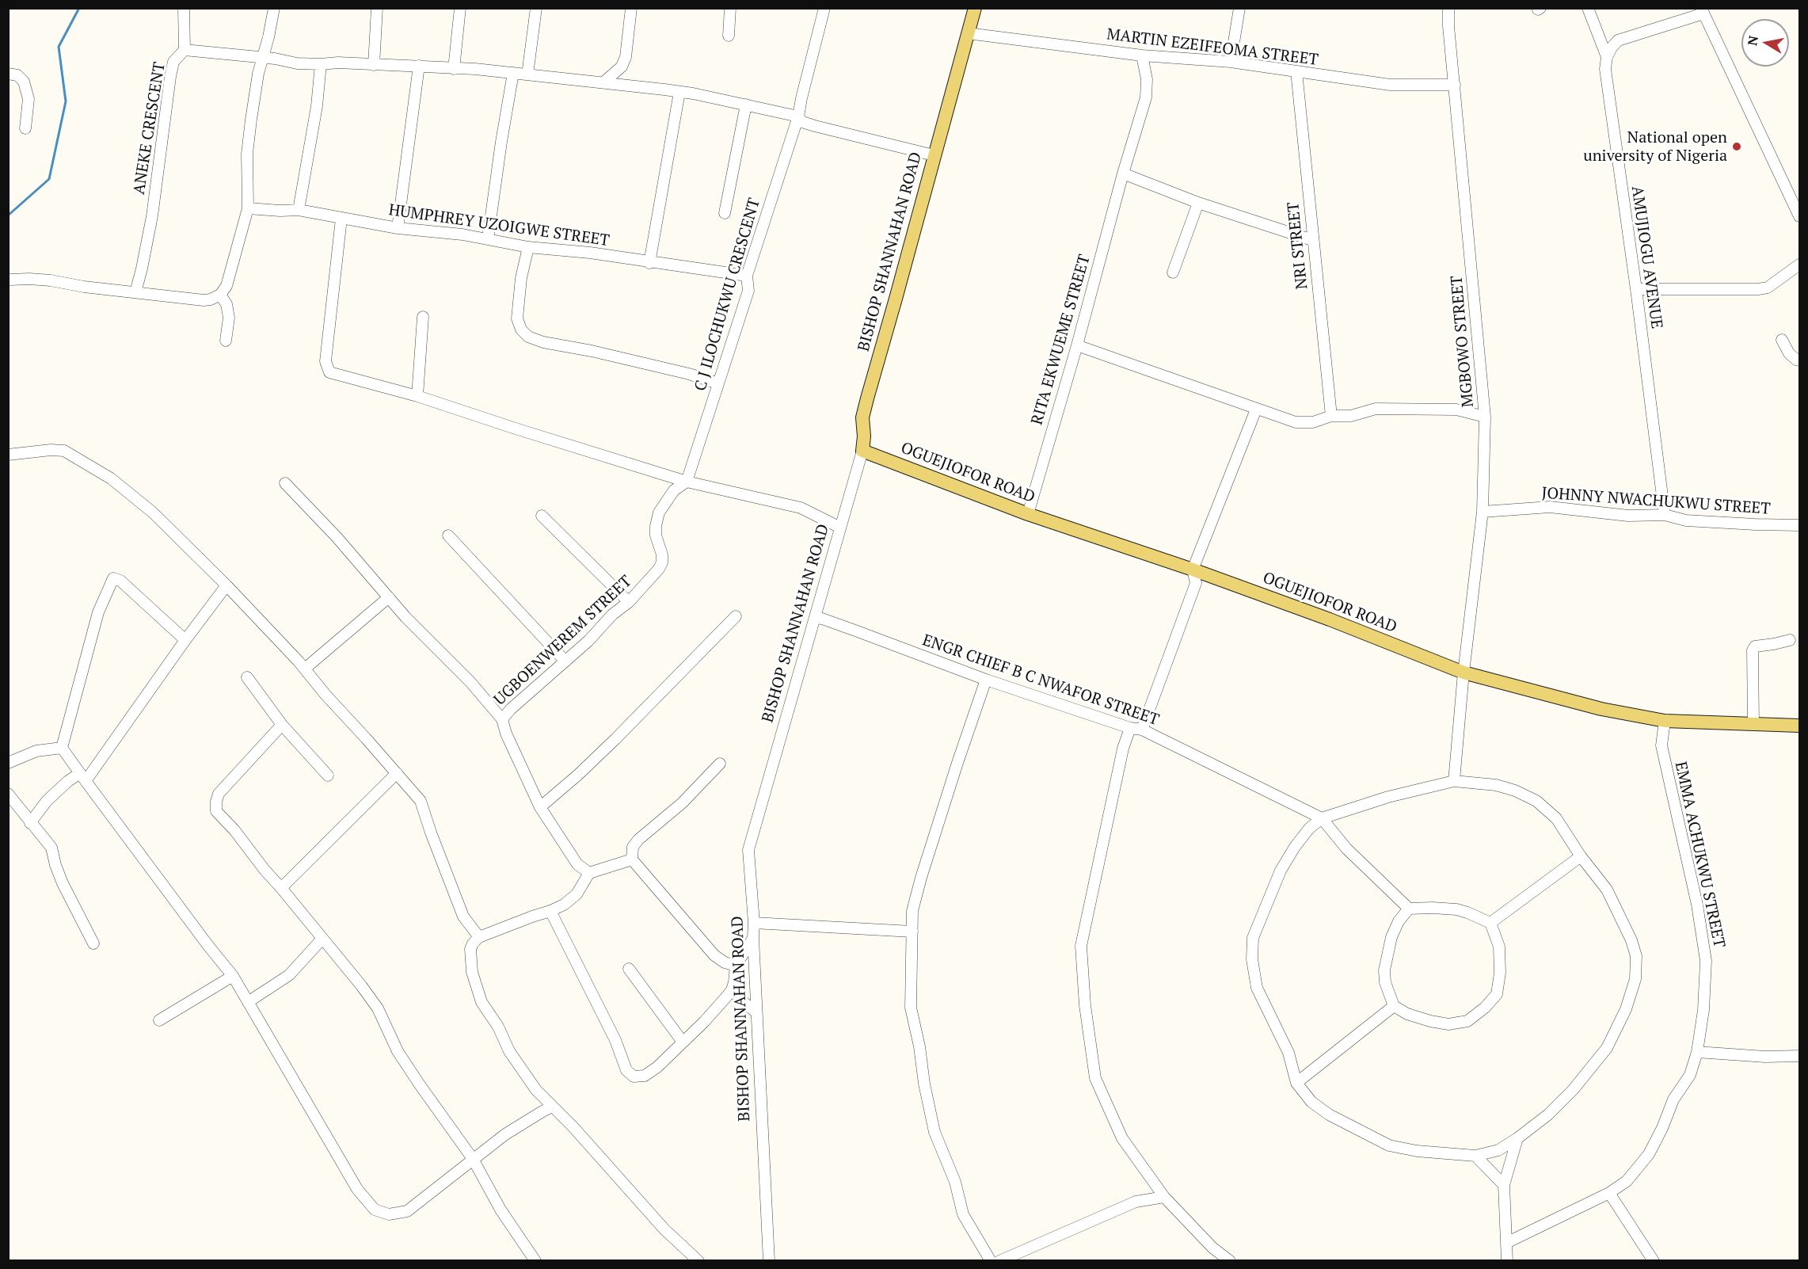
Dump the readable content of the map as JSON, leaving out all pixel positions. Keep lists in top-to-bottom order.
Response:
{
  "streets": {
    "main road": ["BISHOP SHANNAHAN ROAD", "OGUEJIOFOR ROAD"],
    "street": [
      "MARTIN EZEIFEOMA STREET",
      "ANEKE CRESCENT",
      "HUMPHREY UZOIGWE STREET",
      "NRI STREET",
      "AMUJIOGU AVENUE",
      "C J ILOCHUKWU CRESCENT",
      "RITA EKWUEME STREET",
      "MGBOWO STREET",
      "JOHNNY NWACHUKWU STREET",
      "UGBOENWEREM STREET",
      "ENGR CHIEF B C NWAFOR STREET",
      "EMMA ACHUKWU STREET"
    ]
  },
  "crossings": [
    ["MARTIN EZEIFEOMA STREET", "NRI STREET"],
    ["MARTIN EZEIFEOMA STREET", "BISHOP SHANNAHAN ROAD"],
    ["MARTIN EZEIFEOMA STREET", "RITA EKWUEME STREET"],
    ["MARTIN EZEIFEOMA STREET", "MGBOWO STREET"],
    ["ANEKE CRESCENT", "BISHOP SHANNAHAN ROAD"],
    ["ANEKE CRESCENT", "C J ILOCHUKWU CRESCENT"],
    ["HUMPHREY UZOIGWE STREET", "C J ILOCHUKWU CRESCENT"],
    ["BISHOP SHANNAHAN ROAD", "OGUEJIOFOR ROAD"],
    ["BISHOP SHANNAHAN ROAD", "ENGR CHIEF B C NWAFOR STREET"],
    ["AMUJIOGU AVENUE", "JOHNNY NWACHUKWU STREET"],
    ["C J ILOCHUKWU CRESCENT", "UGBOENWEREM STREET"],
    ["RITA EKWUEME STREET", "OGUEJIOFOR ROAD"],
    ["MGBOWO STREET", "OGUEJIOFOR ROAD"],
    ["MGBOWO STREET", "JOHNNY NWACHUKWU STREET"],
    ["OGUEJIOFOR ROAD", "EMMA ACHUKWU STREET"]
  ],
  "places": ["National open university of Nigeria"],
  "north": "left"
}
